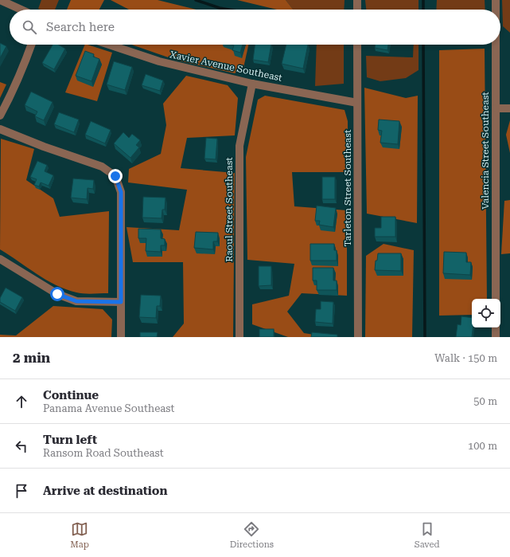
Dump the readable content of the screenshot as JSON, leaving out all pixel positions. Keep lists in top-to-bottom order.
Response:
{
  "streets": {
    "street": [
      "Xavier Avenue Southeast",
      "Valencia Street Southeast",
      "Tarleton Street Southeast",
      "Raoul Street Southeast"
    ]
  },
  "crossings": [
    ["Xavier Avenue Southeast", "Tarleton Street Southeast"],
    ["Xavier Avenue Southeast", "Raoul Street Southeast"]
  ],
  "page": {
    "search": "Search here",
    "heading": ["2 min", "Walk · 150 m"],
    "list": [
      ["Continue", "Panama Avenue Southeast", "50 m"],
      ["Turn left", "Ransom Road Southeast", "100 m"],
      "Arrive at destination"
    ],
    "nav": ["Map", "Directions", "Saved"]
  }
}
